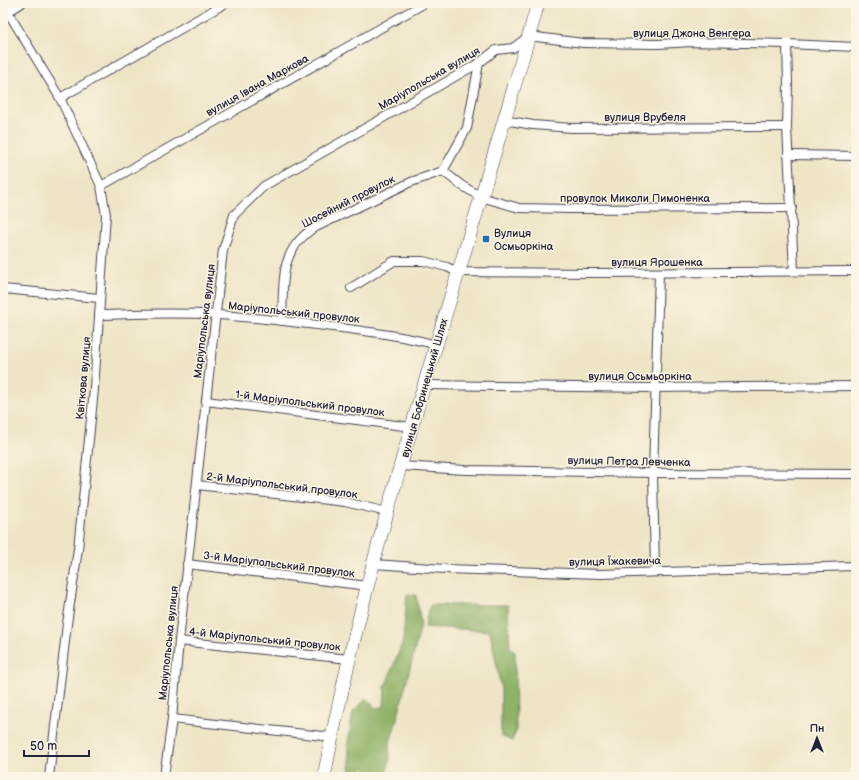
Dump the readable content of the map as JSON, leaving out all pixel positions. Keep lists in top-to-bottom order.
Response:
{
  "streets": {
    "main road": ["вулиця Бобринецький Шлях"],
    "street": [
      "вулиця Джона Венгера",
      "Маріупольська вулиця",
      "вулиця Івана Маркова",
      "вулиця Врубеля",
      "провулок Миколи Пимоненка",
      "Шосейний провулок",
      "вулиця Ярошенка",
      "Маріупольський провулок",
      "вулиця Осьмьоркіна",
      "Квіткова вулиця",
      "1-й Маріупольський провулок",
      "вулиця Петра Левченка",
      "2-й Маріупольський провулок",
      "вулиця Їжакевича",
      "3-й Маріупольський провулок",
      "4-й Маріупольський провулок"
    ]
  },
  "crossings": [
    ["вулиця Джона Венгера", "Маріупольська вулиця"],
    ["вулиця Джона Венгера", "вулиця Бобринецький Шлях"],
    ["Маріупольська вулиця", "Маріупольський провулок"],
    ["Маріупольська вулиця", "вулиця Бобринецький Шлях"],
    ["Маріупольська вулиця", "1-й Маріупольський провулок"],
    ["Маріупольська вулиця", "2-й Маріупольський провулок"],
    ["Маріупольська вулиця", "3-й Маріупольський провулок"],
    ["Маріупольська вулиця", "4-й Маріупольський провулок"],
    ["вулиця Івана Маркова", "Квіткова вулиця"],
    ["вулиця Врубеля", "вулиця Бобринецький Шлях"],
    ["провулок Миколи Пимоненка", "Шосейний провулок"],
    ["провулок Миколи Пимоненка", "вулиця Бобринецький Шлях"],
    ["Шосейний провулок", "Маріупольський провулок"],
    ["вулиця Ярошенка", "вулиця Бобринецький Шлях"],
    ["Маріупольський провулок", "Квіткова вулиця"],
    ["Маріупольський провулок", "вулиця Бобринецький Шлях"],
    ["вулиця Осьмьоркіна", "вулиця Бобринецький Шлях"],
    ["вулиця Бобринецький Шлях", "1-й Маріупольський провулок"],
    ["вулиця Бобринецький Шлях", "вулиця Петра Левченка"],
    ["вулиця Бобринецький Шлях", "2-й Маріупольський провулок"],
    ["вулиця Бобринецький Шлях", "вулиця Їжакевича"],
    ["вулиця Бобринецький Шлях", "3-й Маріупольський провулок"],
    ["вулиця Бобринецький Шлях", "4-й Маріупольський провулок"]
  ],
  "places": {
    "transit": ["Вулиця Осмьоркіна"]
  },
  "scale_bar": "50 m",
  "north": "top"
}
